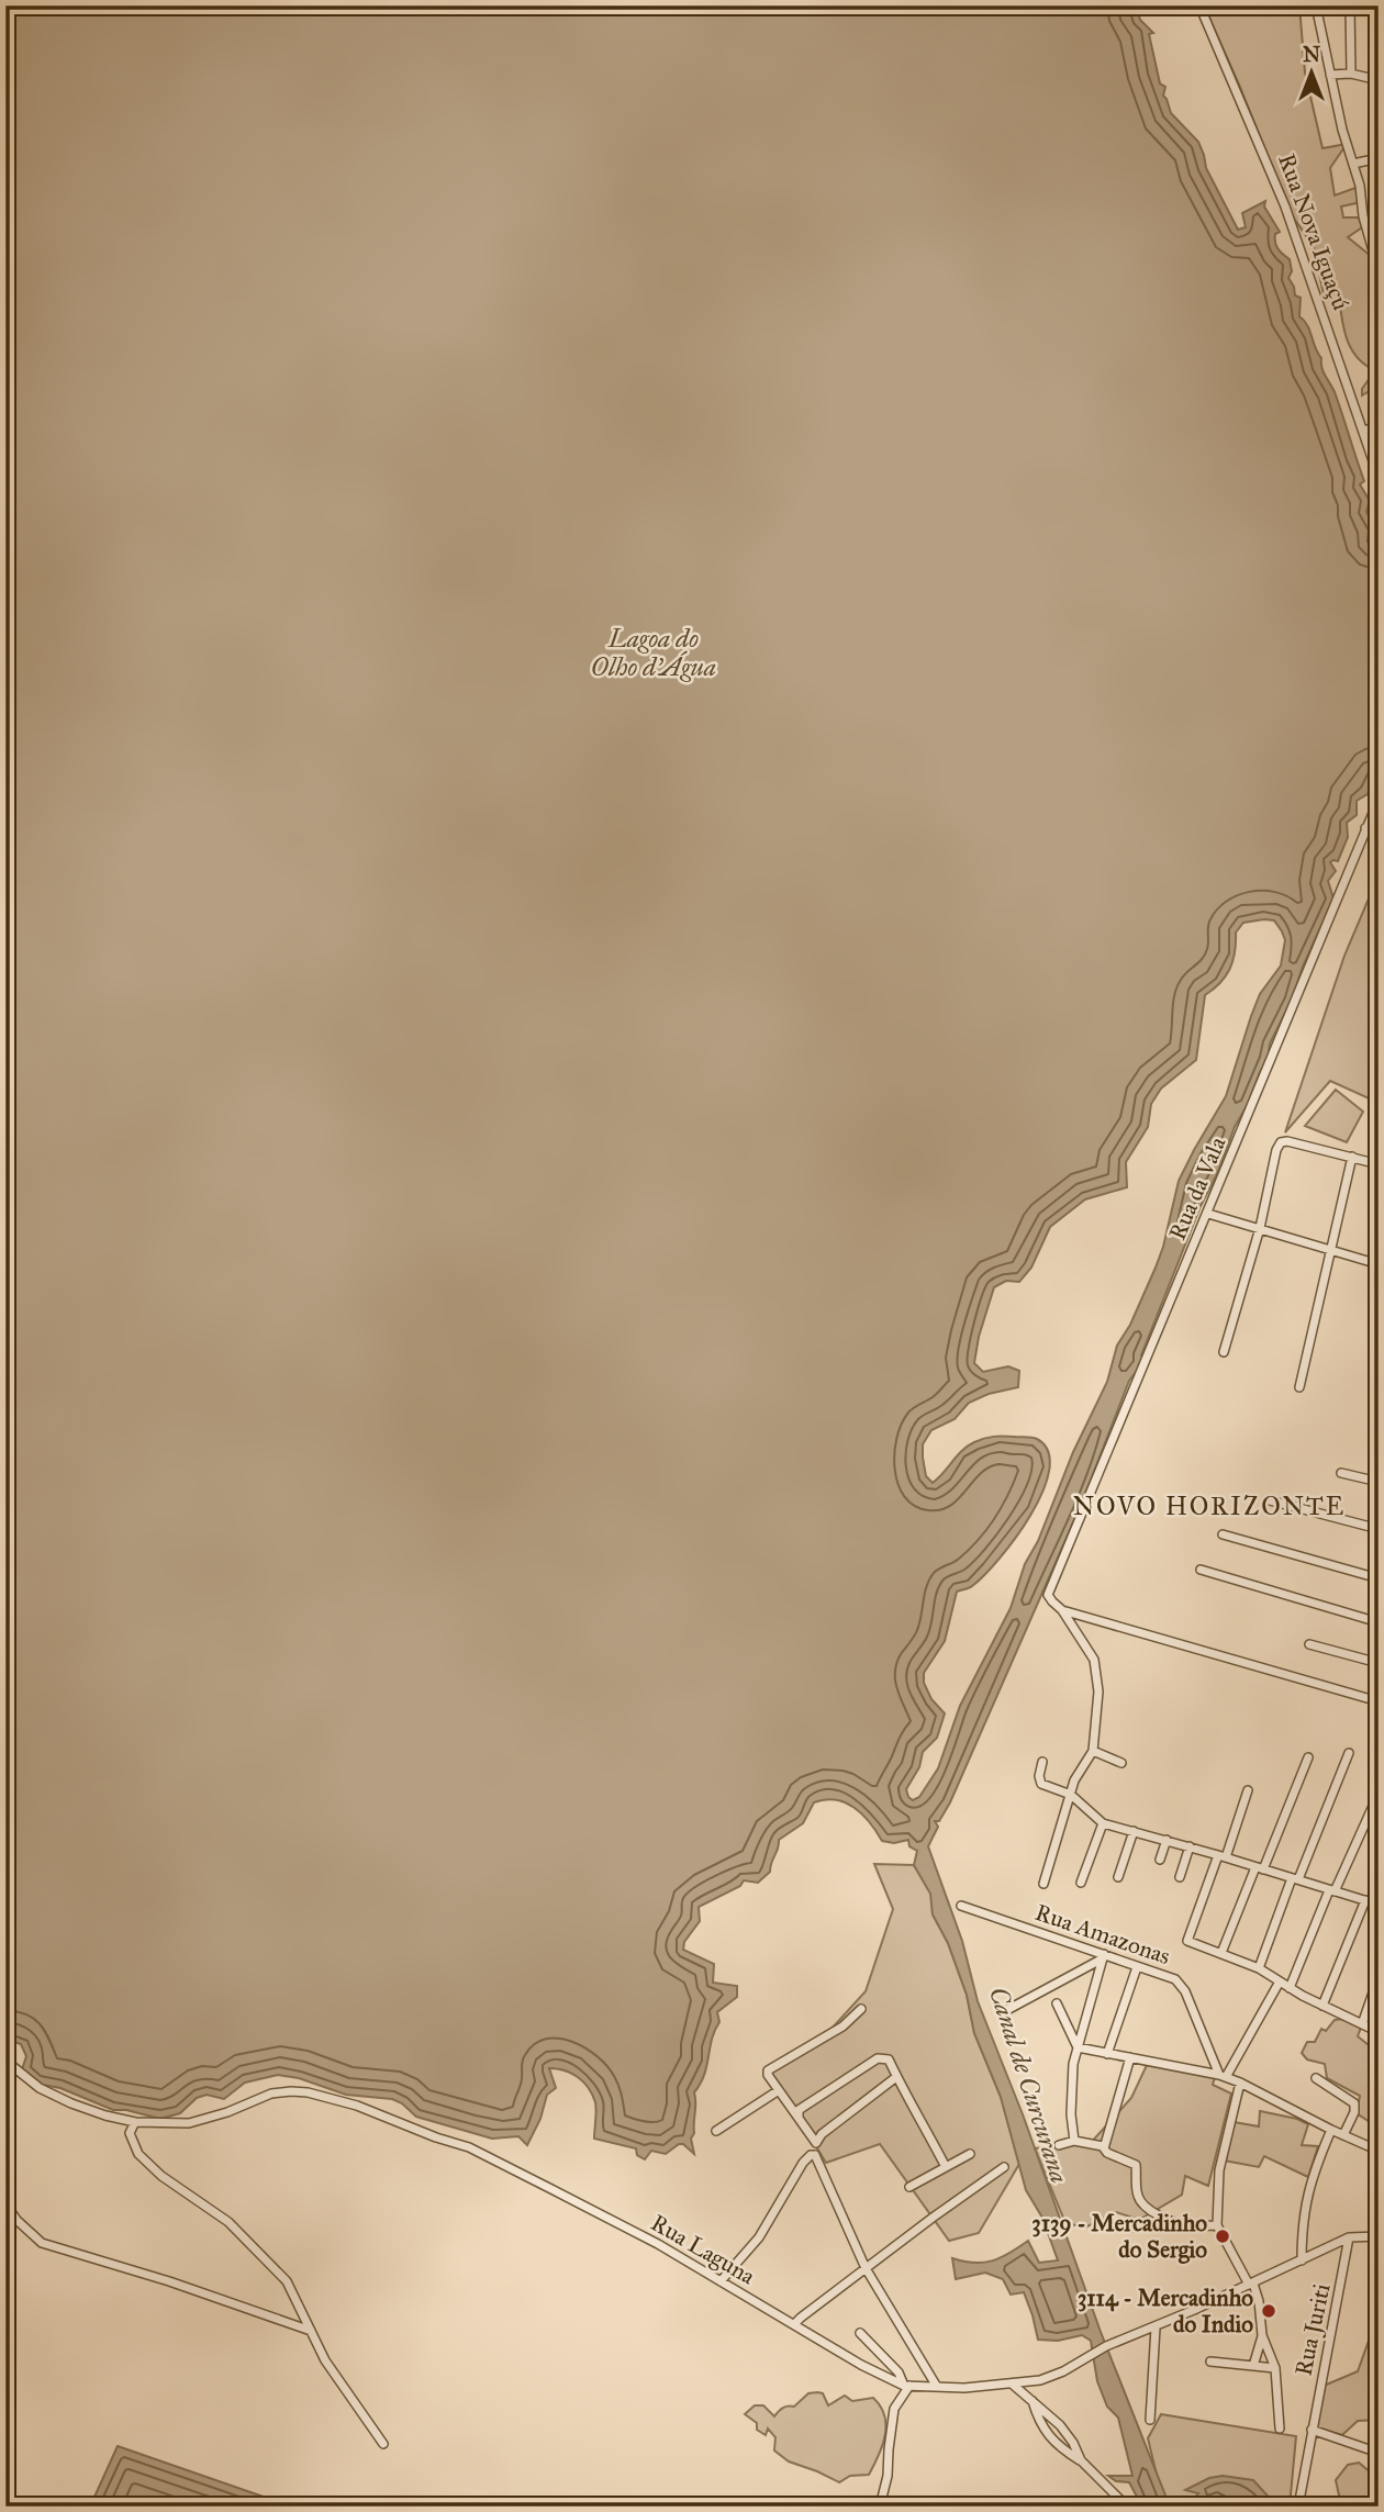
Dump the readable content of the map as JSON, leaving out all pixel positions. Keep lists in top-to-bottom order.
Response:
{
  "streets": {
    "street": [
      "Rua Nova Iguaçú",
      "Rua da Vala",
      "Rua Amazonas",
      "Rua Laguna",
      "Rua Juriti"
    ]
  },
  "crossings": [
    ["Rua Laguna", "Rua Juriti"]
  ],
  "districts": ["NOVO HORIZONTE"],
  "water": ["Lagoa do Olho d'Água", "Canal de Curcurana"],
  "places": ["3139 - Mercadinho do Sergio", "3114 - Mercadinho do Indio"],
  "north": "top"
}
